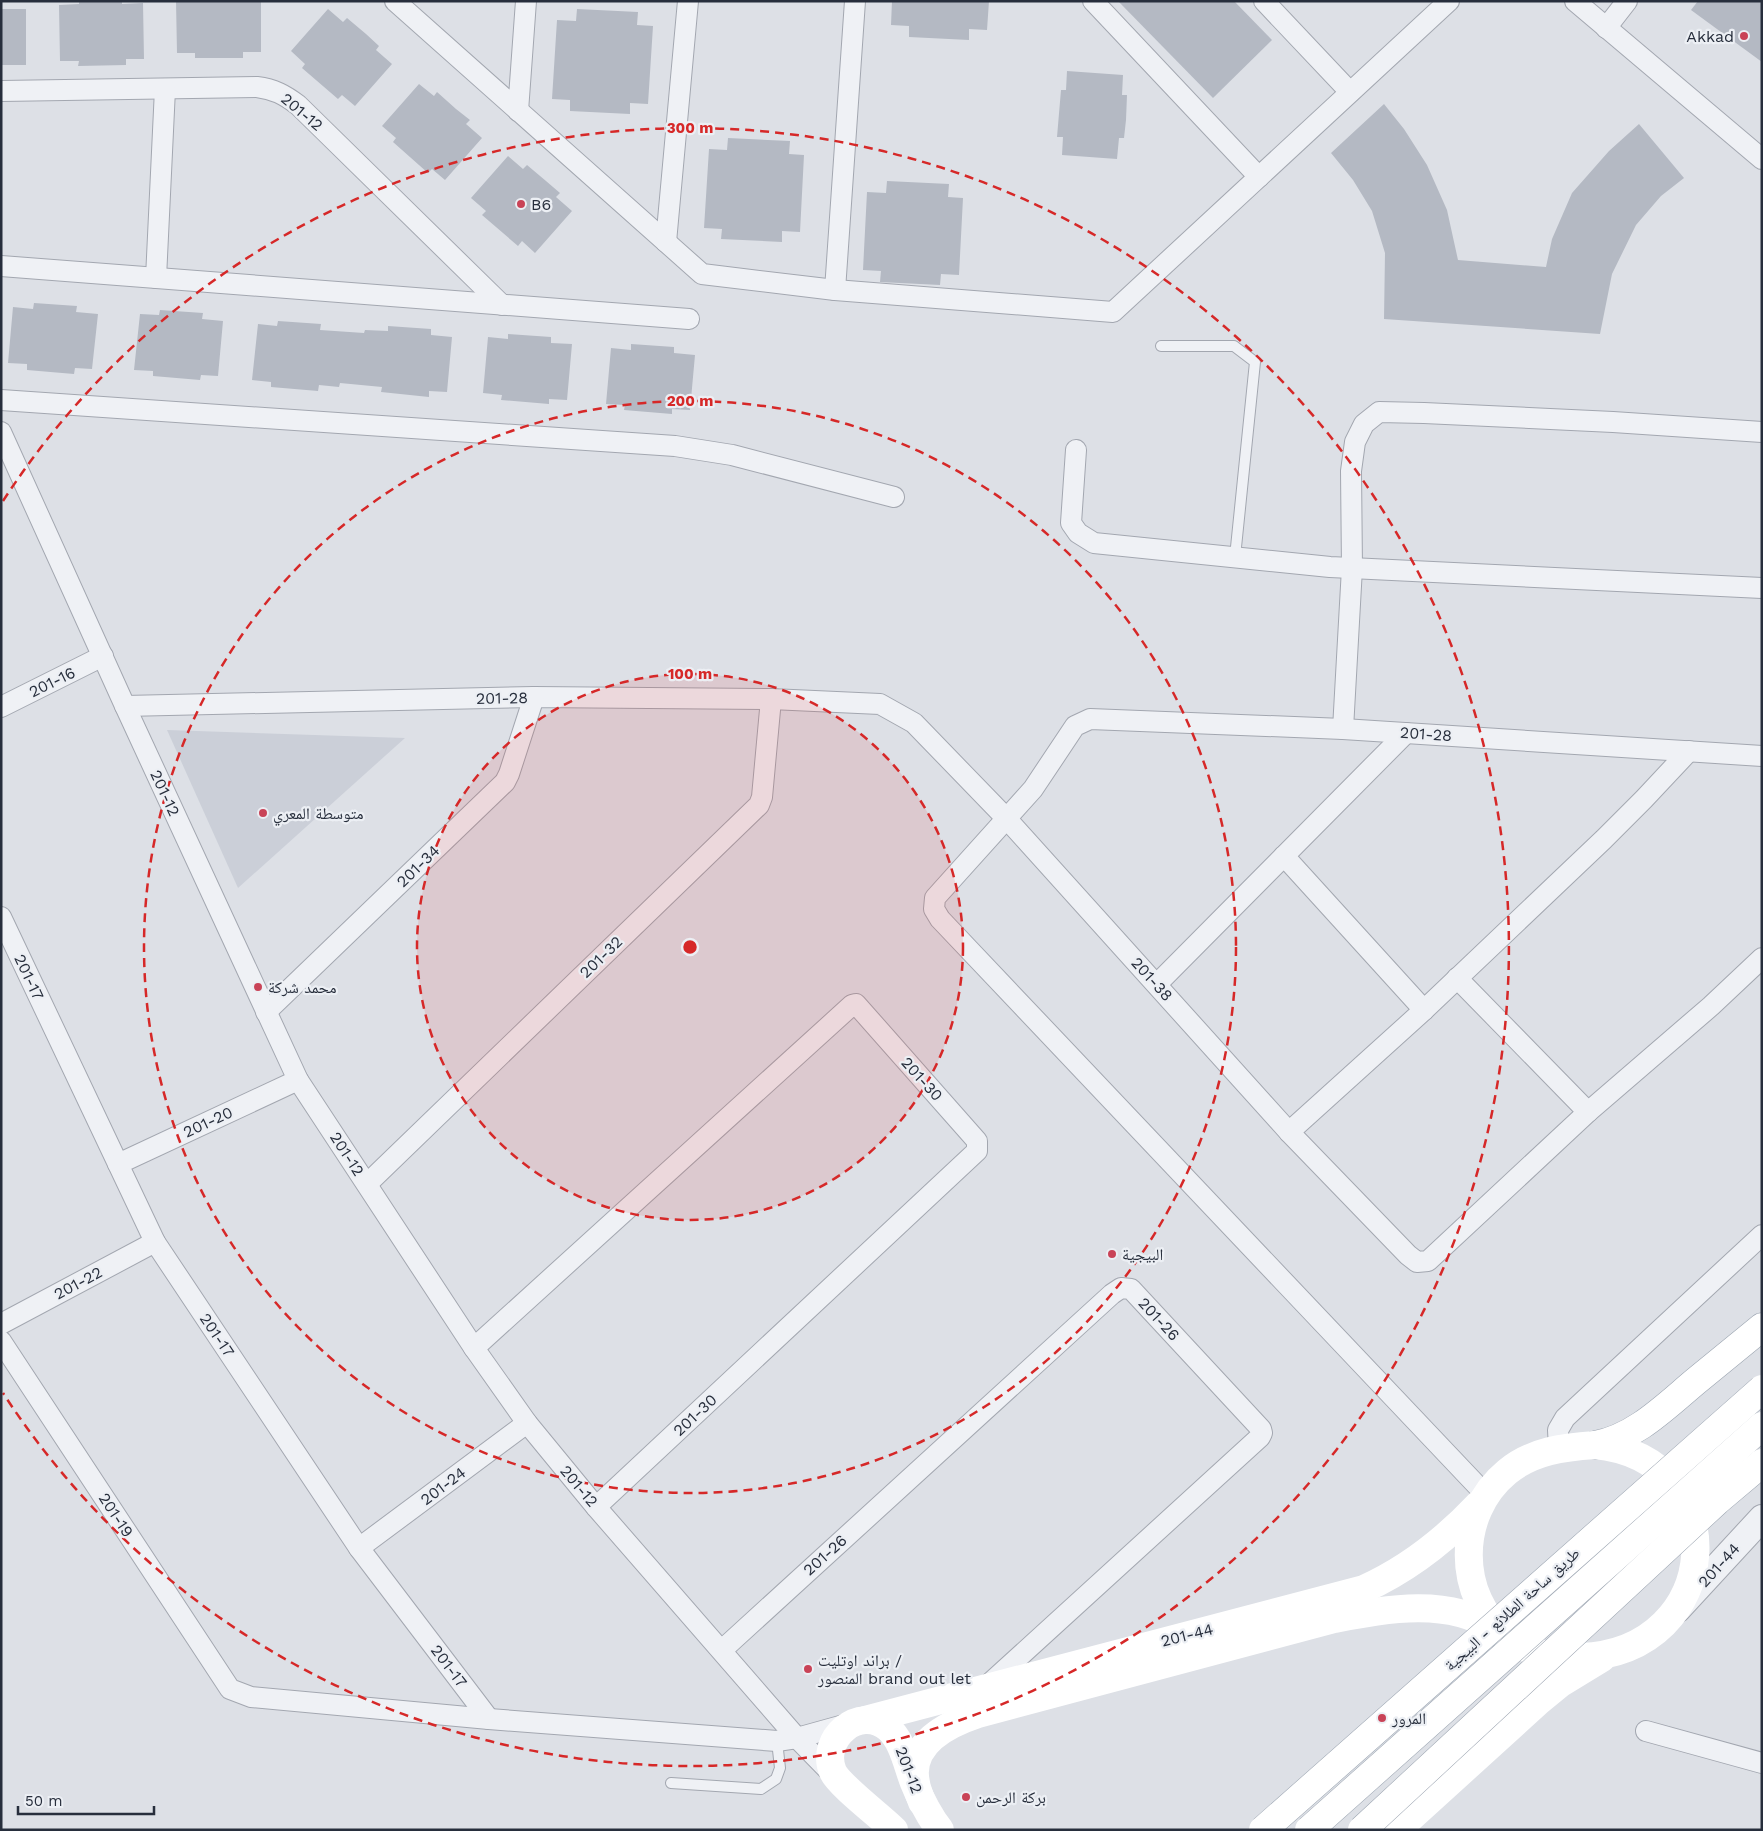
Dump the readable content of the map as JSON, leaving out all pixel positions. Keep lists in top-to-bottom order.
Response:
{
  "streets": {
    "main road": ["201-12", "201-44", "طريق ساحة الطلائع - البيجية"],
    "street": [
      "201-16",
      "201-28",
      "201-34",
      "201-32",
      "201-17",
      "201-38",
      "201-30",
      "201-20",
      "201-22",
      "201-26",
      "201-24",
      "201-19"
    ]
  },
  "crossings": [
    ["201-12", "201-16"],
    ["201-12", "201-28"],
    ["201-12", "201-34"],
    ["201-12", "201-32"],
    ["201-12", "201-30"],
    ["201-12", "201-20"],
    ["201-12", "201-26"],
    ["201-12", "201-24"],
    ["201-12", "201-44"],
    ["201-28", "201-34"],
    ["201-28", "201-32"],
    ["201-28", "201-38"],
    ["201-17", "201-20"],
    ["201-17", "201-22"],
    ["201-17", "201-24"],
    ["201-17", "201-19"],
    ["201-26", "201-44"]
  ],
  "places": [
    "Akkad",
    "B6",
    "متوسطة المعري",
    "محمد شركة",
    "البيجية",
    "براند اوتليت / المنصور brand out let",
    "المرور",
    "بركة الرحمن"
  ],
  "scale_bar": "50 m",
  "rings": ["300 m", "200 m", "100 m"]
}
